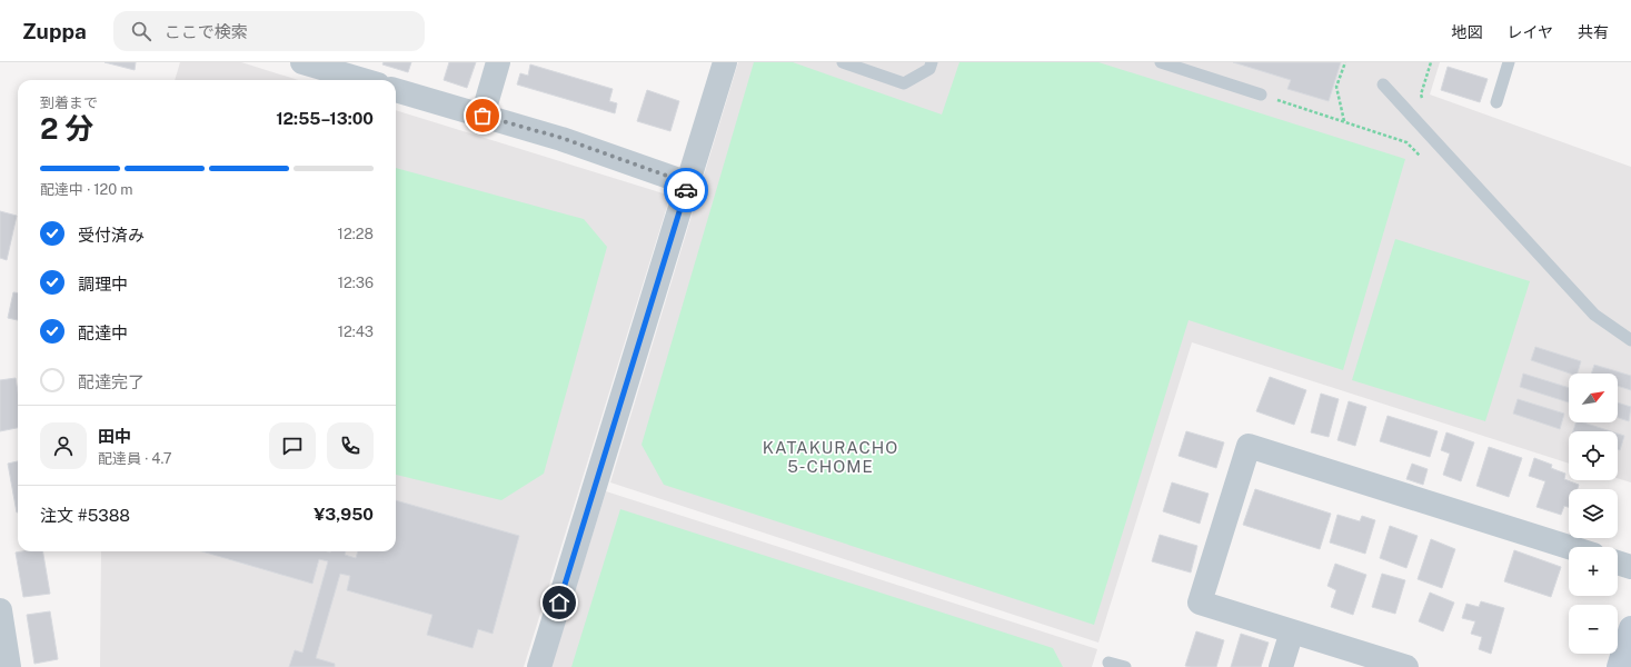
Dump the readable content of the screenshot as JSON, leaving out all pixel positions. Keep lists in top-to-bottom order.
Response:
{
  "districts": ["KATAKURACHO 5-CHOME"],
  "north": "top right",
  "page": {
    "header": "Zuppa",
    "search": "ここで検索",
    "nav": ["地図", "レイヤ", "共有"],
    "heading": ["2 分", "到着まで", "12:55–13:00"],
    "panel": [
      "田中",
      "配達員 · 4.7",
      "注文 #5388",
      "¥3,950"
    ],
    "bar": "配達中 · 120 m",
    "list": [
      ["受付済み", "12:28"],
      ["調理中", "12:36"],
      ["配達中", "12:43"],
      "配達完了"
    ],
    "map_buttons": ["+", "−"]
  }
}
